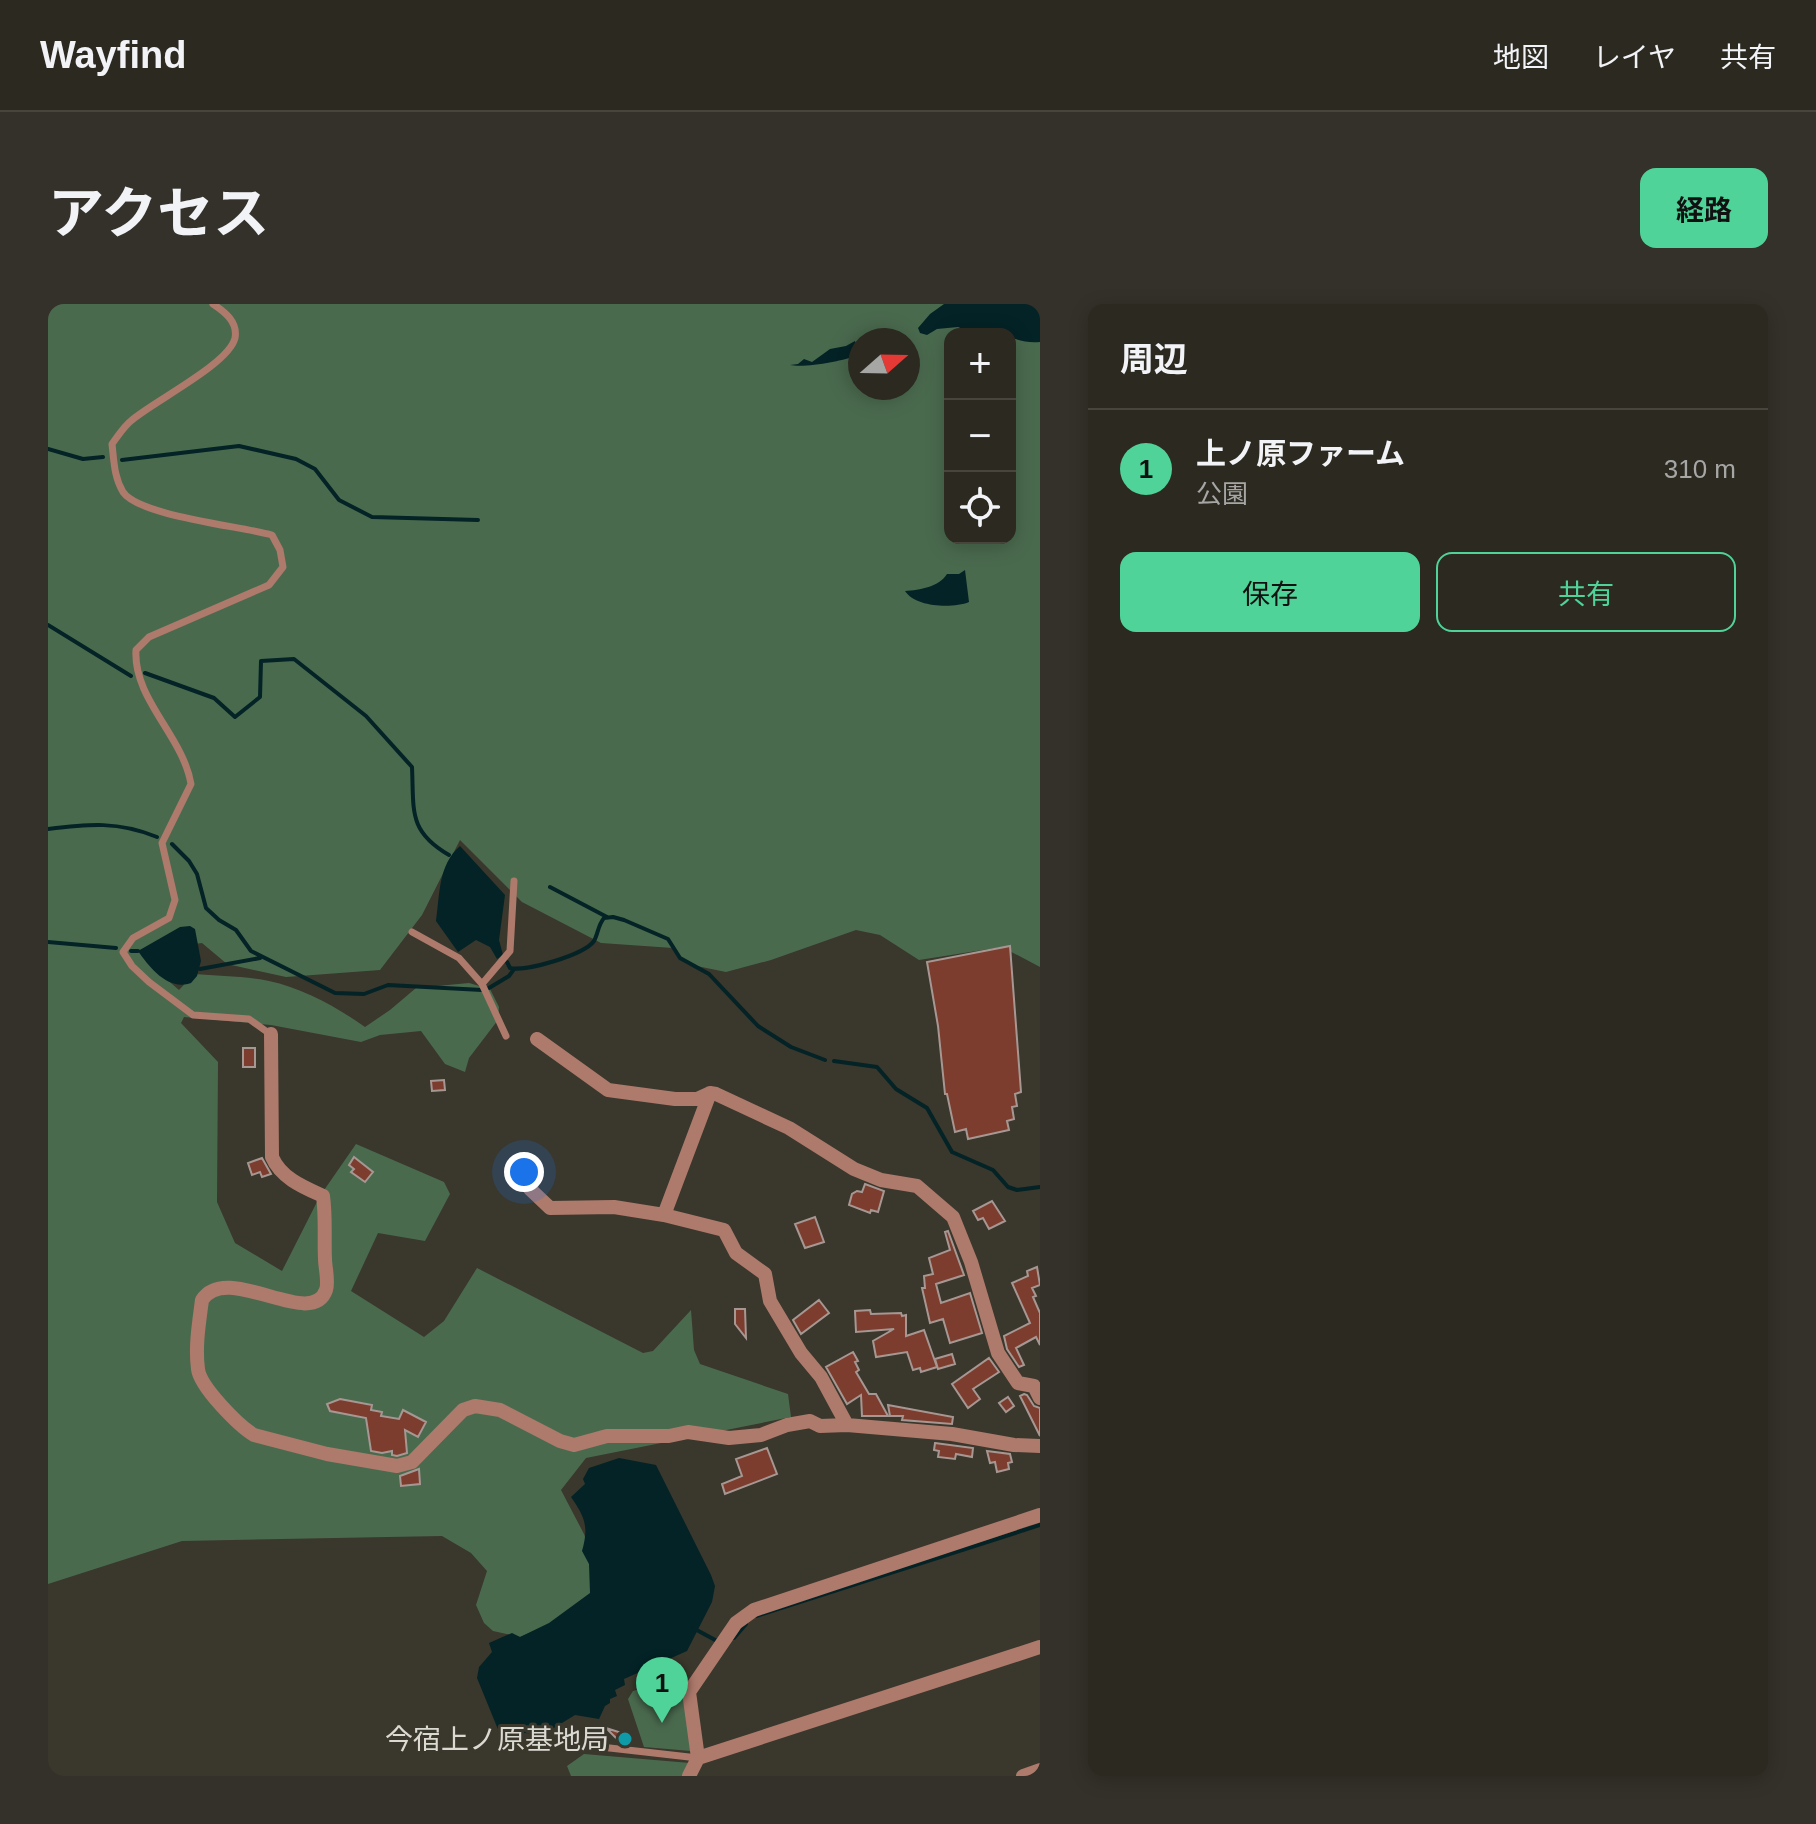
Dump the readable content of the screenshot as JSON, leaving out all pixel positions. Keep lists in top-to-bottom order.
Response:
{
  "places": ["今宿上ノ原基地局"],
  "north": "right",
  "page": {
    "header": "Wayfind",
    "nav": ["地図", "レイヤ", "共有"],
    "title": "アクセス",
    "buttons": [
      "経路",
      ["保存", "共有"]
    ],
    "heading": "周辺",
    "map_buttons": ["+", "−"],
    "list": [
      {
        "mark": "1",
        "name": "上ノ原ファーム",
        "note": "公園",
        "value": "310 m"
      }
    ],
    "pins": "1"
  }
}
